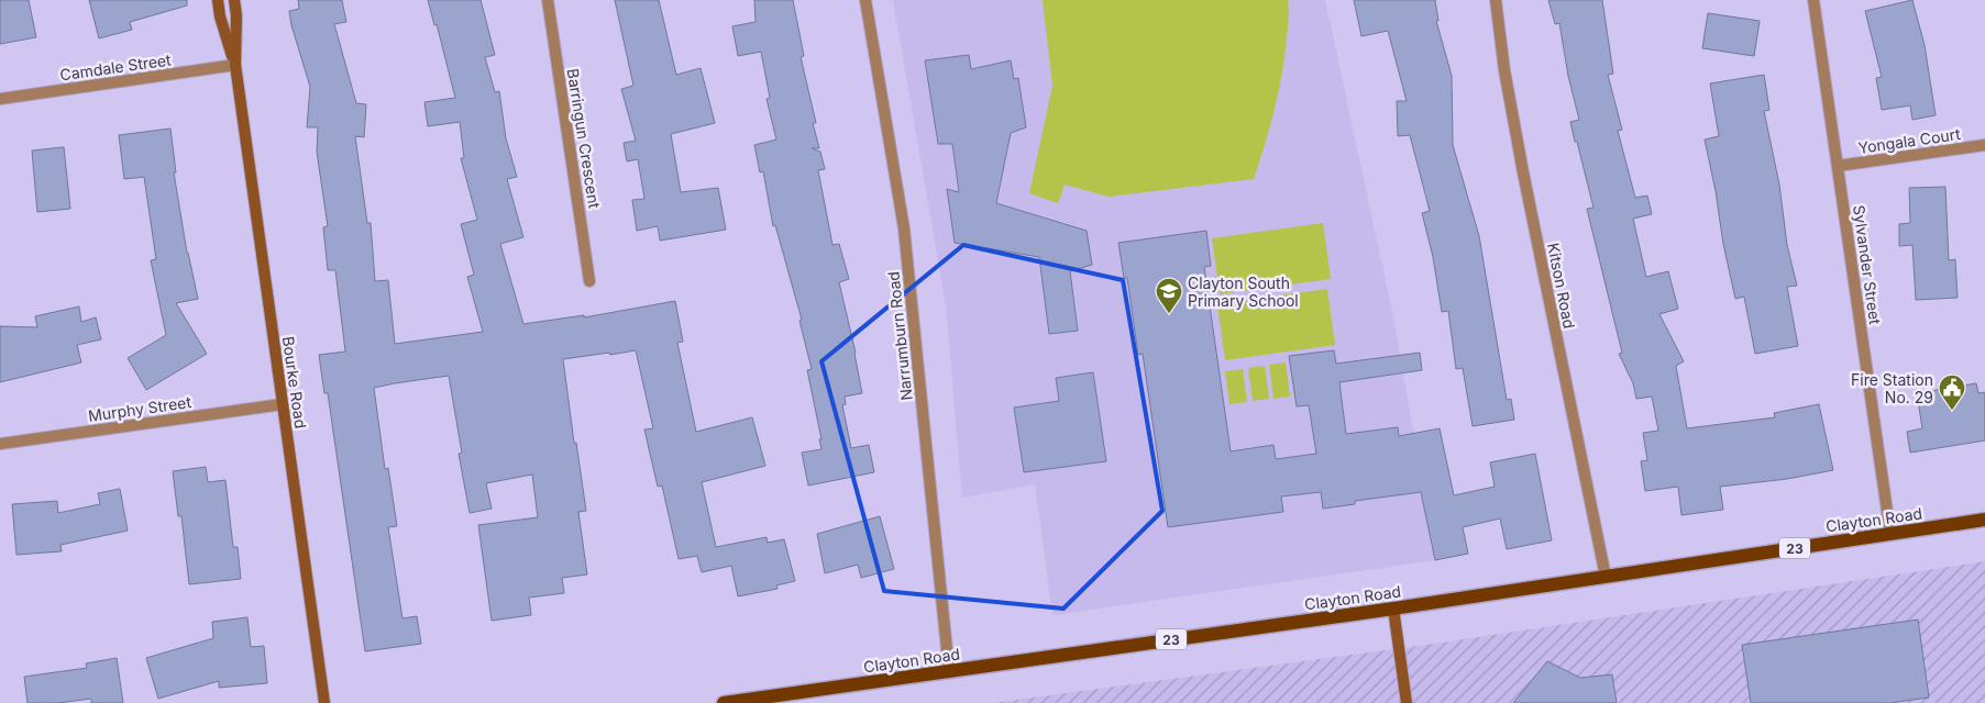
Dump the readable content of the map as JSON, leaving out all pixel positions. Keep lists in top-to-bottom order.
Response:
{
  "streets": {
    "main road": ["Bourke Road", "Clayton Road", "23"],
    "street": [
      "Camdale Street",
      "Barringun Crescent",
      "Yongala Court",
      "Sylvander Street",
      "Kitson Road",
      "Narrumburn Road",
      "Murphy Street"
    ]
  },
  "crossings": [
    ["Camdale Street", "Bourke Road"],
    ["Yongala Court", "Sylvander Street"],
    ["Sylvander Street", "Clayton Road"],
    ["Kitson Road", "Clayton Road"],
    ["Narrumburn Road", "Clayton Road"],
    ["Bourke Road", "Murphy Street"]
  ],
  "places": {
    "school or university": ["Clayton South Primary School"],
    "public building": ["Fire Station No. 29"]
  }
}
